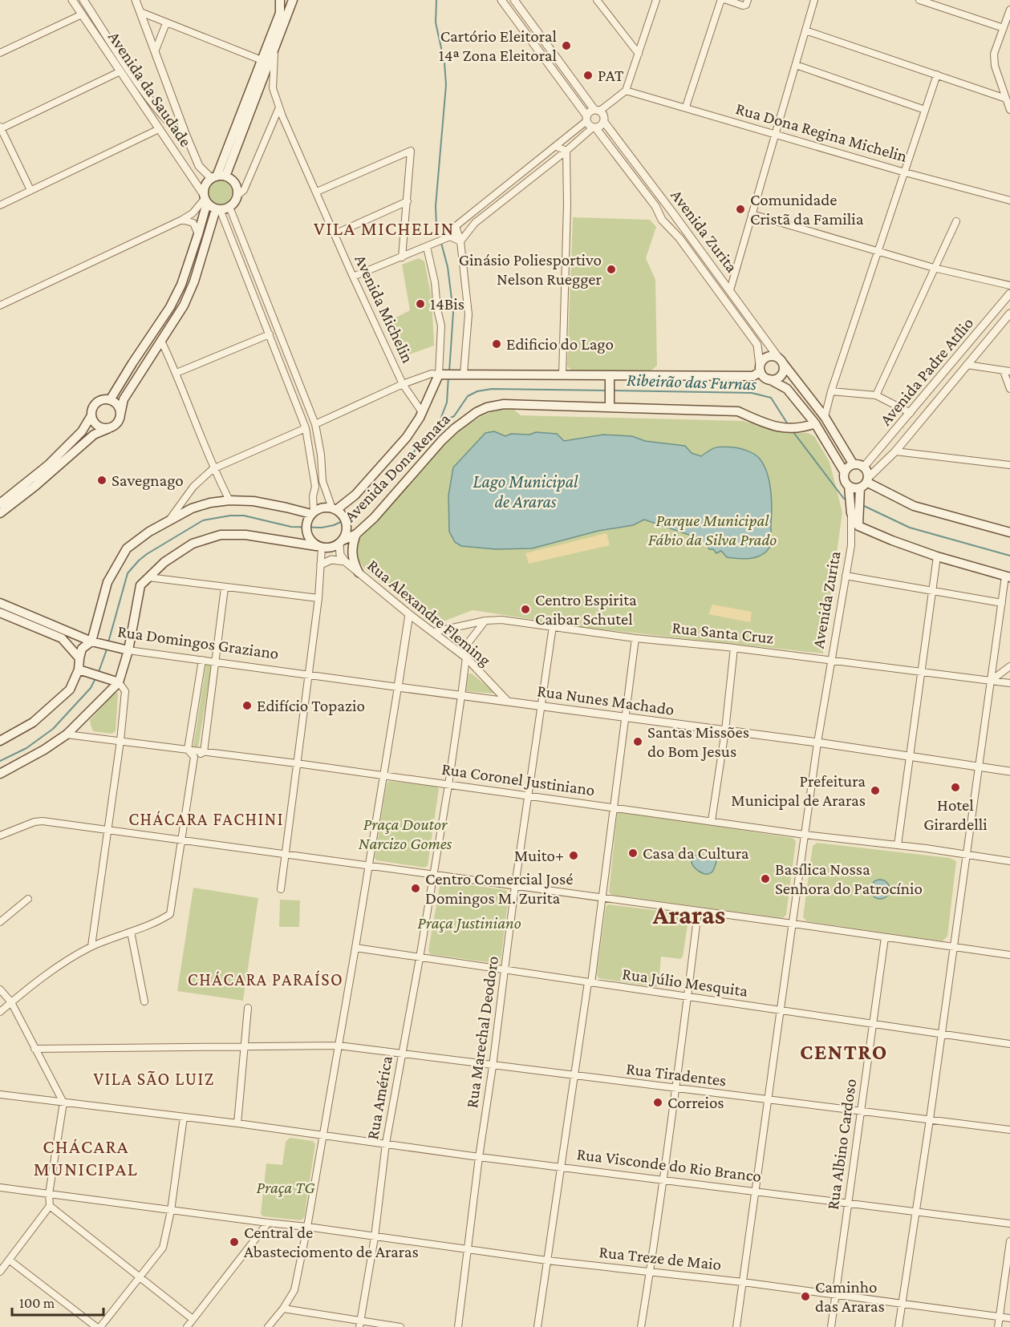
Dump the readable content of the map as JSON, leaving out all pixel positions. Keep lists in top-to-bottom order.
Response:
{
  "streets": {
    "main road": ["Avenida Dona Renata", "Rua Domingos Graziano"],
    "street": [
      "Avenida da Saudade",
      "Rua Dona Regina Michelin",
      "Avenida Zurita",
      "Avenida Michelin",
      "Avenida Padre Atílio",
      "Rua Alexandre Fleming",
      "Rua Santa Cruz",
      "Rua Nunes Machado",
      "Rua Coronel Justiniano",
      "Rua Júlio Mesquita",
      "Rua Marechal Deodoro",
      "Rua Tiradentes",
      "Rua América",
      "Rua Albino Cardoso",
      "Rua Visconde do Rio Branco",
      "Rua Treze de Maio"
    ]
  },
  "crossings": [
    ["Avenida Zurita", "Rua Santa Cruz"],
    ["Avenida Zurita", "Rua Nunes Machado"],
    ["Avenida Zurita", "Rua Coronel Justiniano"],
    ["Avenida Zurita", "Rua Júlio Mesquita"],
    ["Avenida Zurita", "Rua Tiradentes"],
    ["Avenida Zurita", "Rua Visconde do Rio Branco"],
    ["Avenida Zurita", "Rua Treze de Maio"],
    ["Avenida Dona Renata", "Rua Alexandre Fleming"],
    ["Rua Alexandre Fleming", "Rua Santa Cruz"],
    ["Rua Alexandre Fleming", "Rua Nunes Machado"],
    ["Rua Alexandre Fleming", "Rua América"],
    ["Rua Santa Cruz", "Rua Marechal Deodoro"],
    ["Rua Santa Cruz", "Rua América"],
    ["Rua Domingos Graziano", "Rua Nunes Machado"],
    ["Rua Nunes Machado", "Rua Marechal Deodoro"],
    ["Rua Nunes Machado", "Rua América"],
    ["Rua Coronel Justiniano", "Rua Marechal Deodoro"],
    ["Rua Coronel Justiniano", "Rua América"],
    ["Rua Júlio Mesquita", "Rua Marechal Deodoro"],
    ["Rua Júlio Mesquita", "Rua América"],
    ["Rua Júlio Mesquita", "Rua Albino Cardoso"],
    ["Rua Marechal Deodoro", "Rua Tiradentes"],
    ["Rua Marechal Deodoro", "Rua Visconde do Rio Branco"],
    ["Rua Marechal Deodoro", "Rua Treze de Maio"],
    ["Rua Tiradentes", "Rua América"],
    ["Rua Tiradentes", "Rua Albino Cardoso"],
    ["Rua América", "Rua Visconde do Rio Branco"],
    ["Rua América", "Rua Treze de Maio"],
    ["Rua Albino Cardoso", "Rua Visconde do Rio Branco"],
    ["Rua Albino Cardoso", "Rua Treze de Maio"]
  ],
  "districts": [
    "VILA MICHELIN",
    "CHÁCARA FACHINI",
    "Araras",
    "CHÁCARA PARAÍSO",
    "CENTRO",
    "VILA SÃO LUIZ",
    "CHÁCARA MUNICIPAL"
  ],
  "water": ["Ribeirão das Furnas", "Lago Municipal de Araras"],
  "parks": [
    "Parque Municipal Fábio da Silva Prado",
    "Praça Doutor Narcizo Gomes",
    "Praça Justiniano",
    "Praça TG"
  ],
  "places": [
    "Cartório Eleitoral 14ª Zona Eleitoral",
    "PAT",
    "Comunidade Cristã da Familia",
    "Ginásio Poliesportivo Nelson Ruegger",
    "14Bis",
    "Edificio do Lago",
    "Savegnago",
    "Centro Espirita Caibar Schutel",
    "Edifício Topazio",
    "Santas Missões do Bom Jesus",
    "Hotel Girardelli",
    "Prefeitura Municipal de Araras",
    "Casa da Cultura",
    "Muito+",
    "Basílica Nossa Senhora do Patrocínio",
    "Centro Comercial José Domingos M. Zurita",
    "Correios",
    "Central de Abasteciomento de Araras",
    "Caminho das Araras"
  ],
  "scale_bar": "100 m"
}
